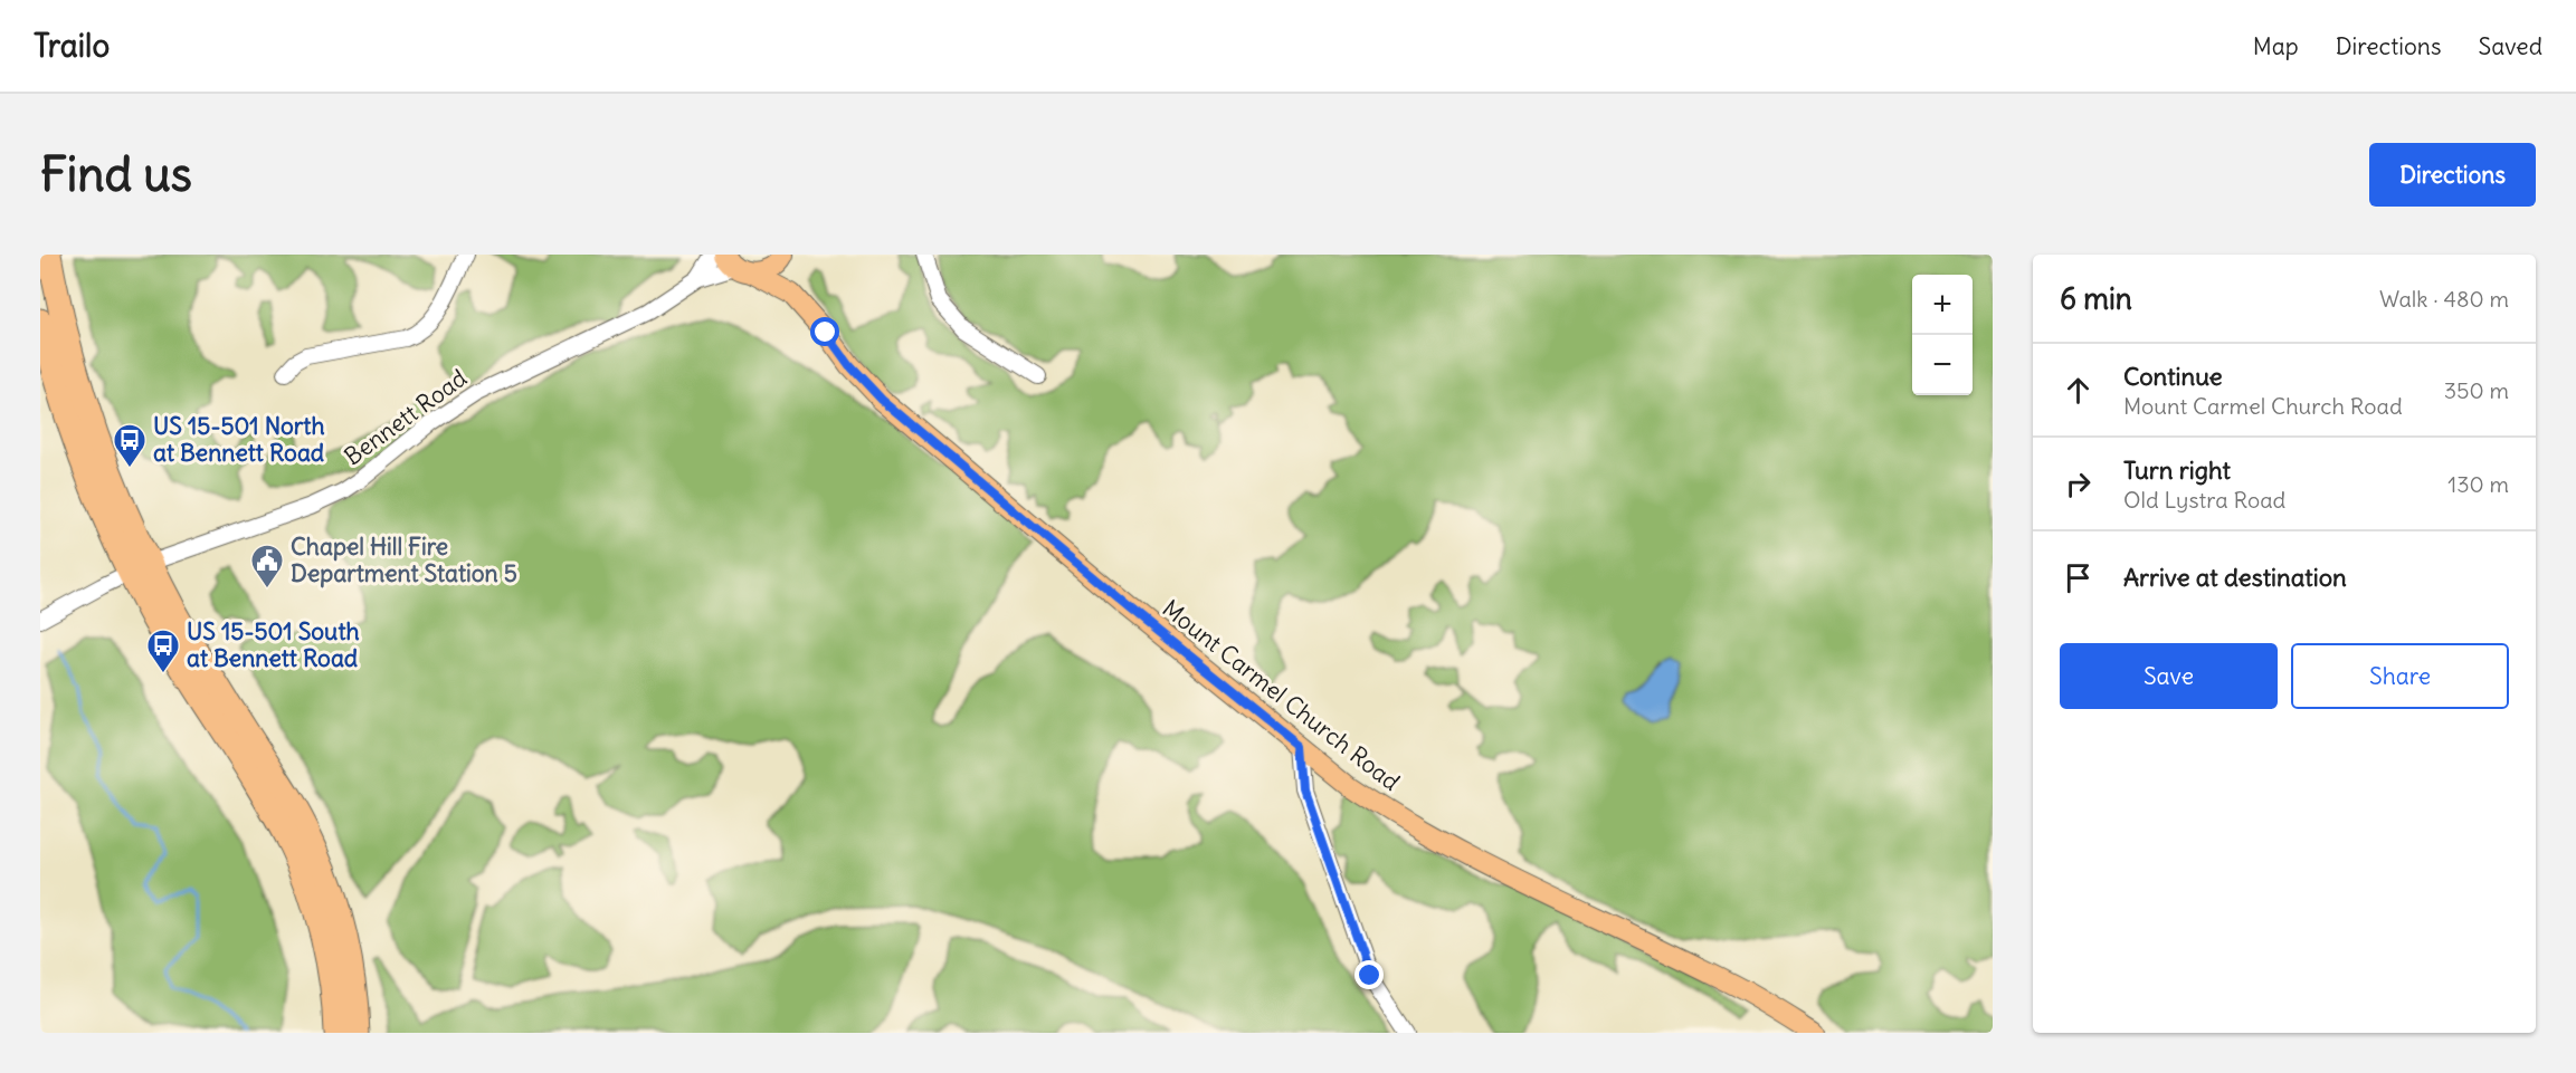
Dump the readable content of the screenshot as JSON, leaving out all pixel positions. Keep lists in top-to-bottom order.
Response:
{
  "streets": {
    "main road": ["Mount Carmel Church Road"],
    "street": ["Bennett Road"]
  },
  "crossings": [
    ["Bennett Road", "Mount Carmel Church Road"]
  ],
  "places": {
    "bus stop": ["US 15-501 North at Bennett Road", "US 15-501 South at Bennett Road"],
    "public building": ["Chapel Hill Fire Department Station 5"]
  },
  "page": {
    "header": "Trailo",
    "nav": ["Map", "Directions", "Saved"],
    "buttons": [
      "Directions",
      ["Save", "Share"]
    ],
    "title": "Find us",
    "heading": ["6 min", "Walk · 480 m"],
    "map_buttons": ["+", "−"],
    "list": [
      ["Continue", "Mount Carmel Church Road", "350 m"],
      ["Turn right", "Old Lystra Road", "130 m"],
      "Arrive at destination"
    ]
  }
}
